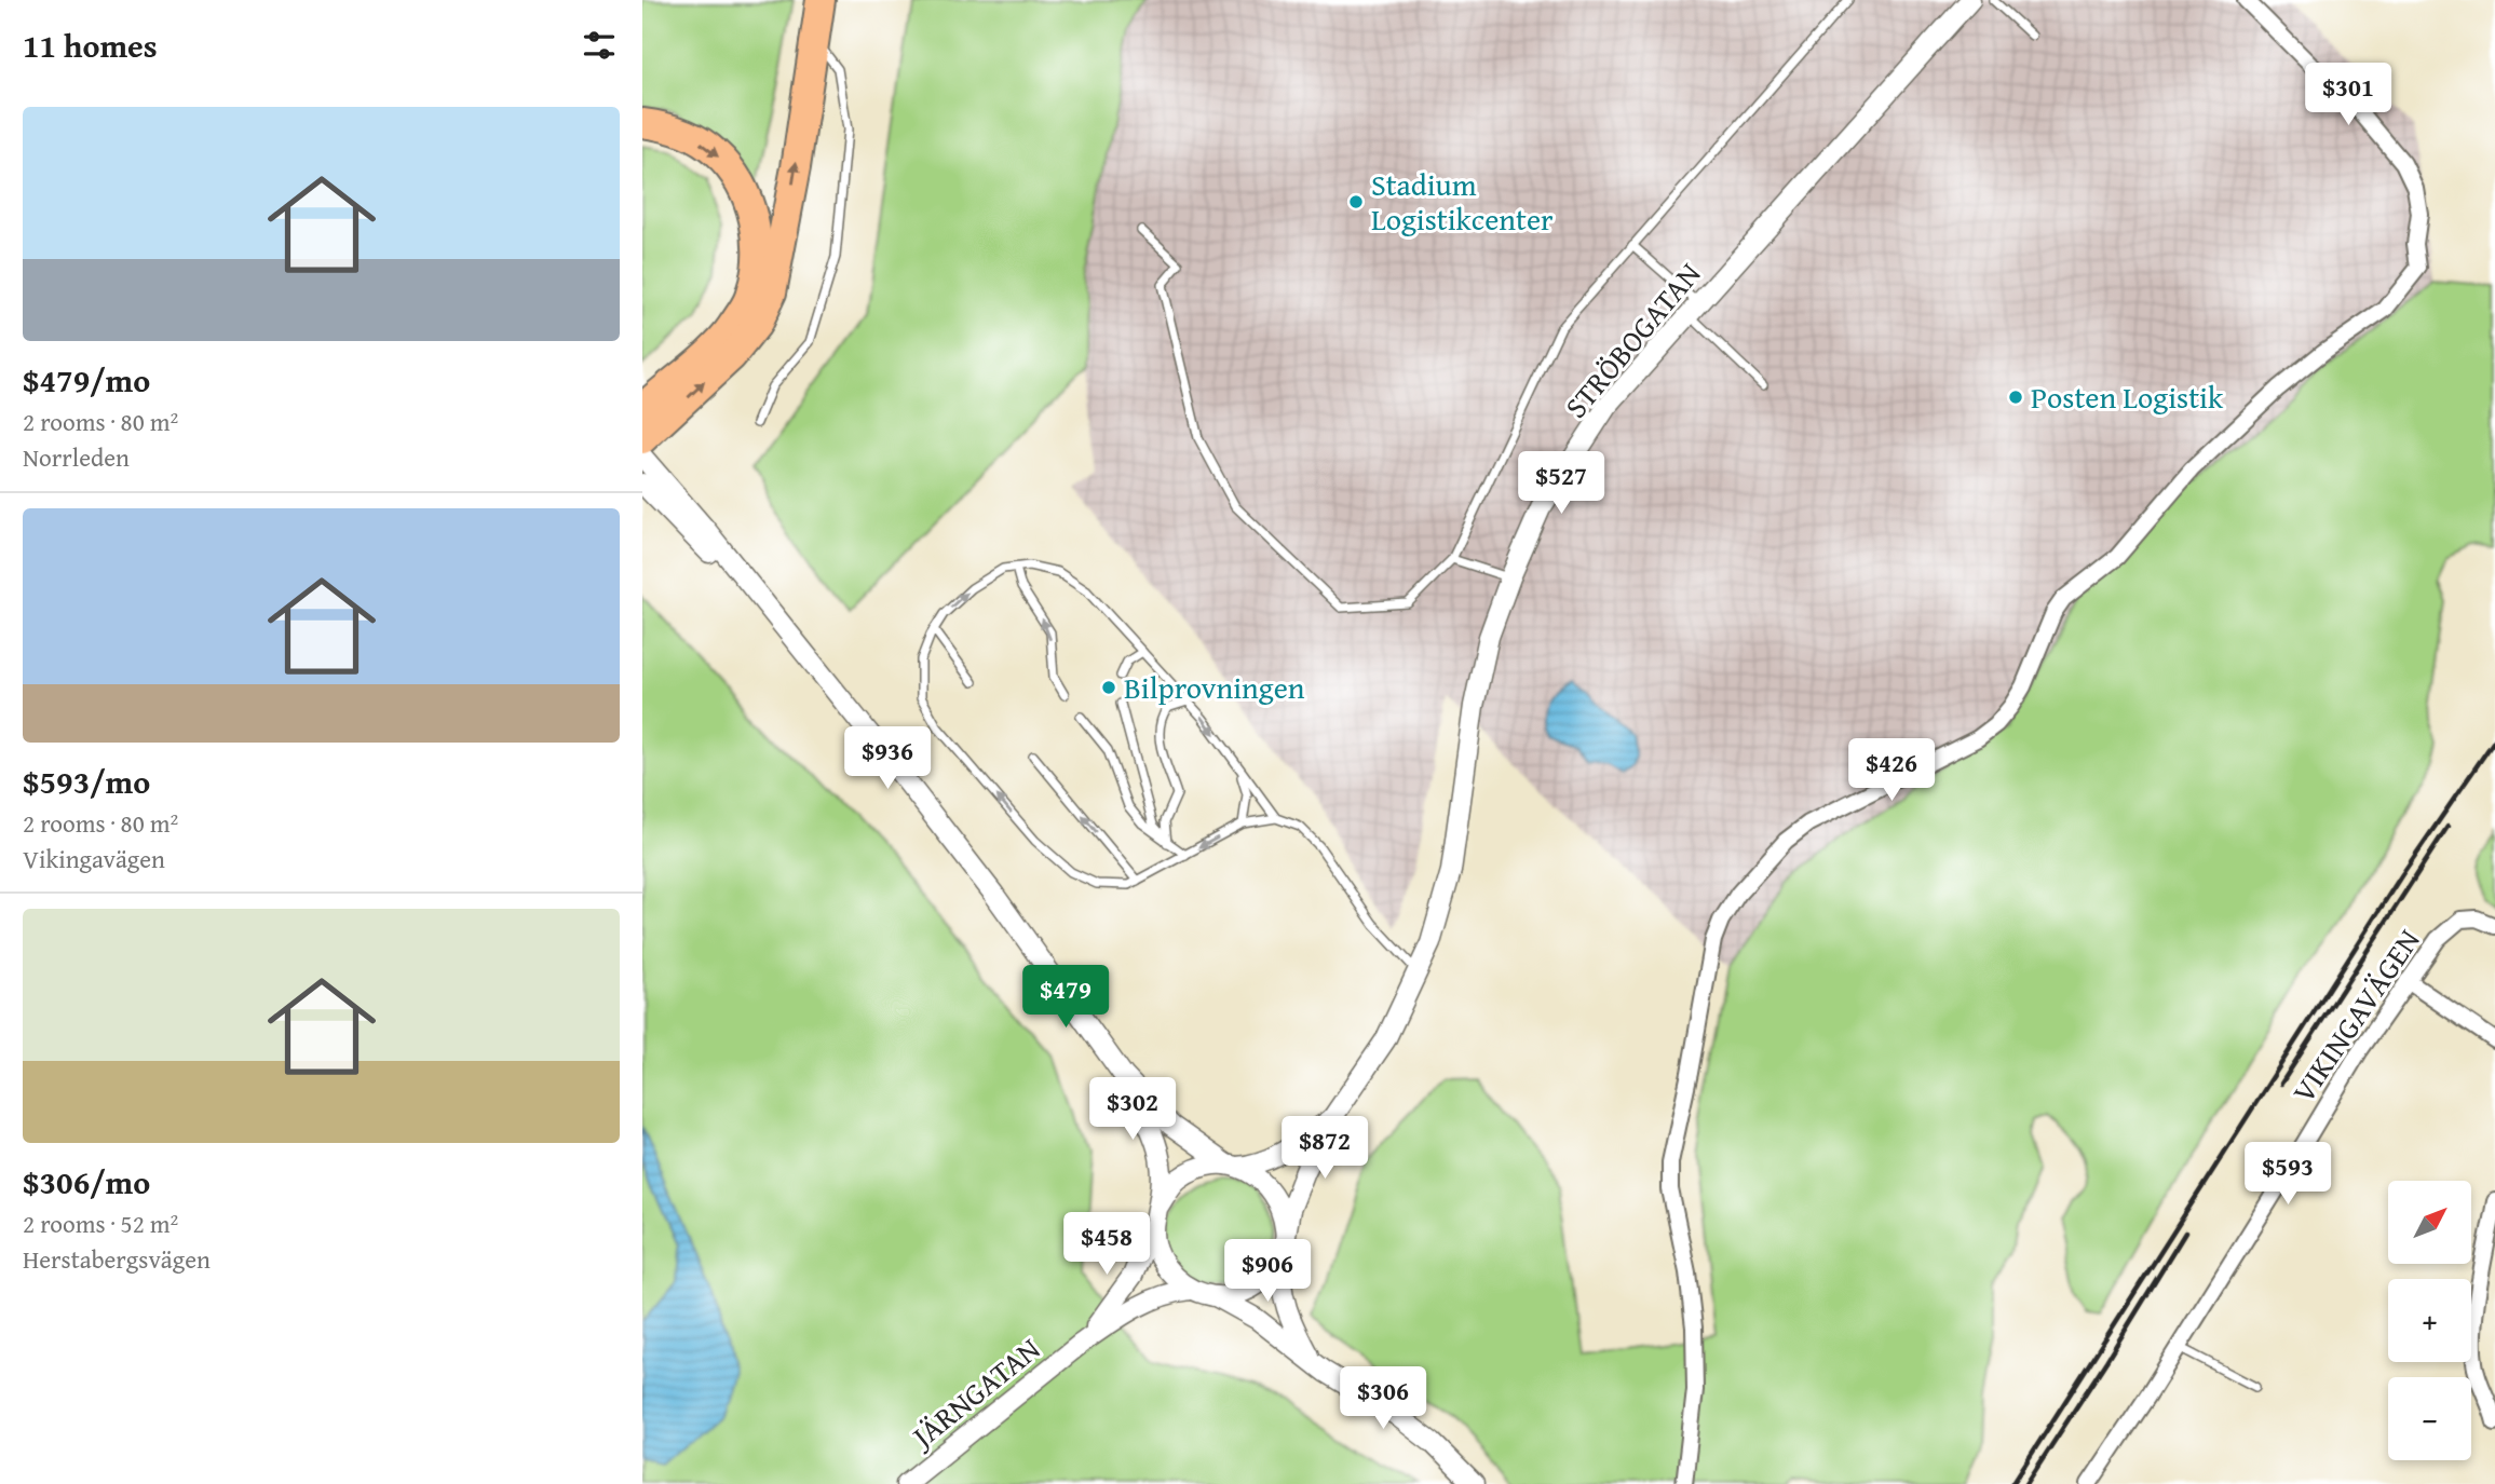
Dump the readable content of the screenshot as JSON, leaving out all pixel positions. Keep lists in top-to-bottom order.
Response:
{
  "streets": {
    "street": ["STRÖBOGATAN", "VIKINGAVÄGEN", "JÄRNGATAN"]
  },
  "crossings": [
    ["STRÖBOGATAN", "JÄRNGATAN"]
  ],
  "places": ["Stadium Logistikcenter", "Posten Logistik", "Bilprovningen"],
  "north": "top right",
  "page": {
    "heading": "11 homes",
    "price": [
      "$301",
      "$527",
      "$936",
      "$426",
      "$479",
      "$302",
      "$872",
      "$593",
      "$458",
      "$906",
      "$306"
    ],
    "list": [
      {
        "name": "$479/mo",
        "note": "2 rooms · 80 m² · Norrleden"
      },
      {
        "name": "$593/mo",
        "note": "2 rooms · 80 m² · Vikingavägen"
      },
      {
        "name": "$306/mo",
        "note": "2 rooms · 52 m² · Herstabergsvägen"
      }
    ],
    "map_buttons": ["+", "−"]
  }
}
